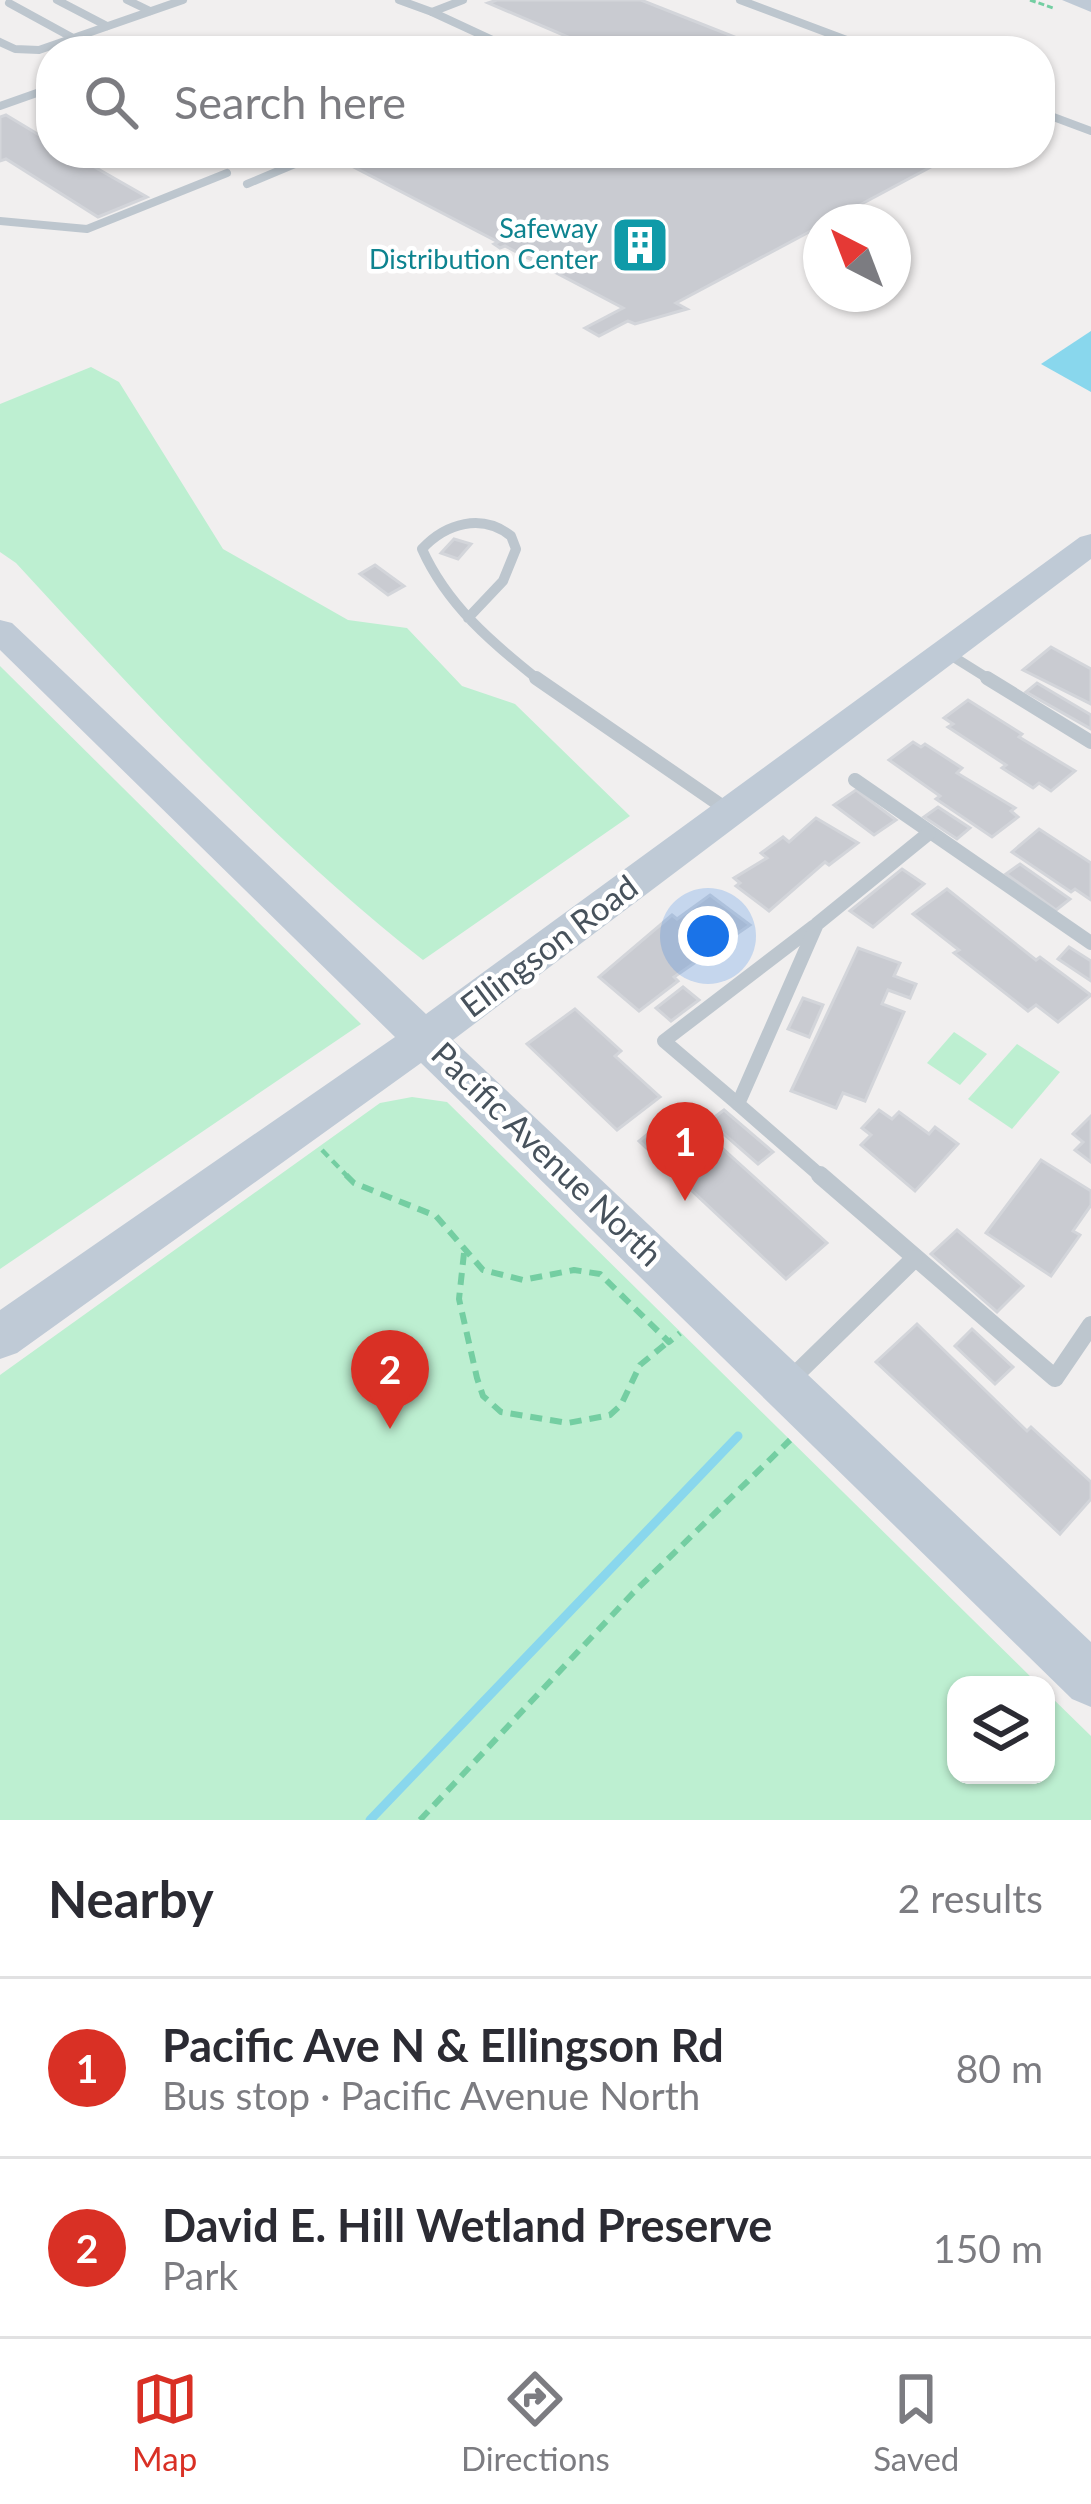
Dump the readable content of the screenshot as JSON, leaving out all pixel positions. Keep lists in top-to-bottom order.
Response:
{
  "streets": {
    "main road": ["Ellingson Road", "Pacific Avenue North"]
  },
  "crossings": [
    ["Ellingson Road", "Pacific Avenue North"]
  ],
  "places": {
    "building": ["Safeway Distribution Center"]
  },
  "north": "top left",
  "page": {
    "search": "Search here",
    "pins": ["1", "2"],
    "heading": ["Nearby", "2 results"],
    "list": [
      {
        "mark": "1",
        "name": "Pacific Ave N & Ellingson Rd",
        "note": "Bus stop · Pacific Avenue North",
        "value": "80 m"
      },
      {
        "mark": "2",
        "name": "David E. Hill Wetland Preserve",
        "note": "Park",
        "value": "150 m"
      }
    ],
    "nav": ["Map", "Directions", "Saved"]
  }
}
